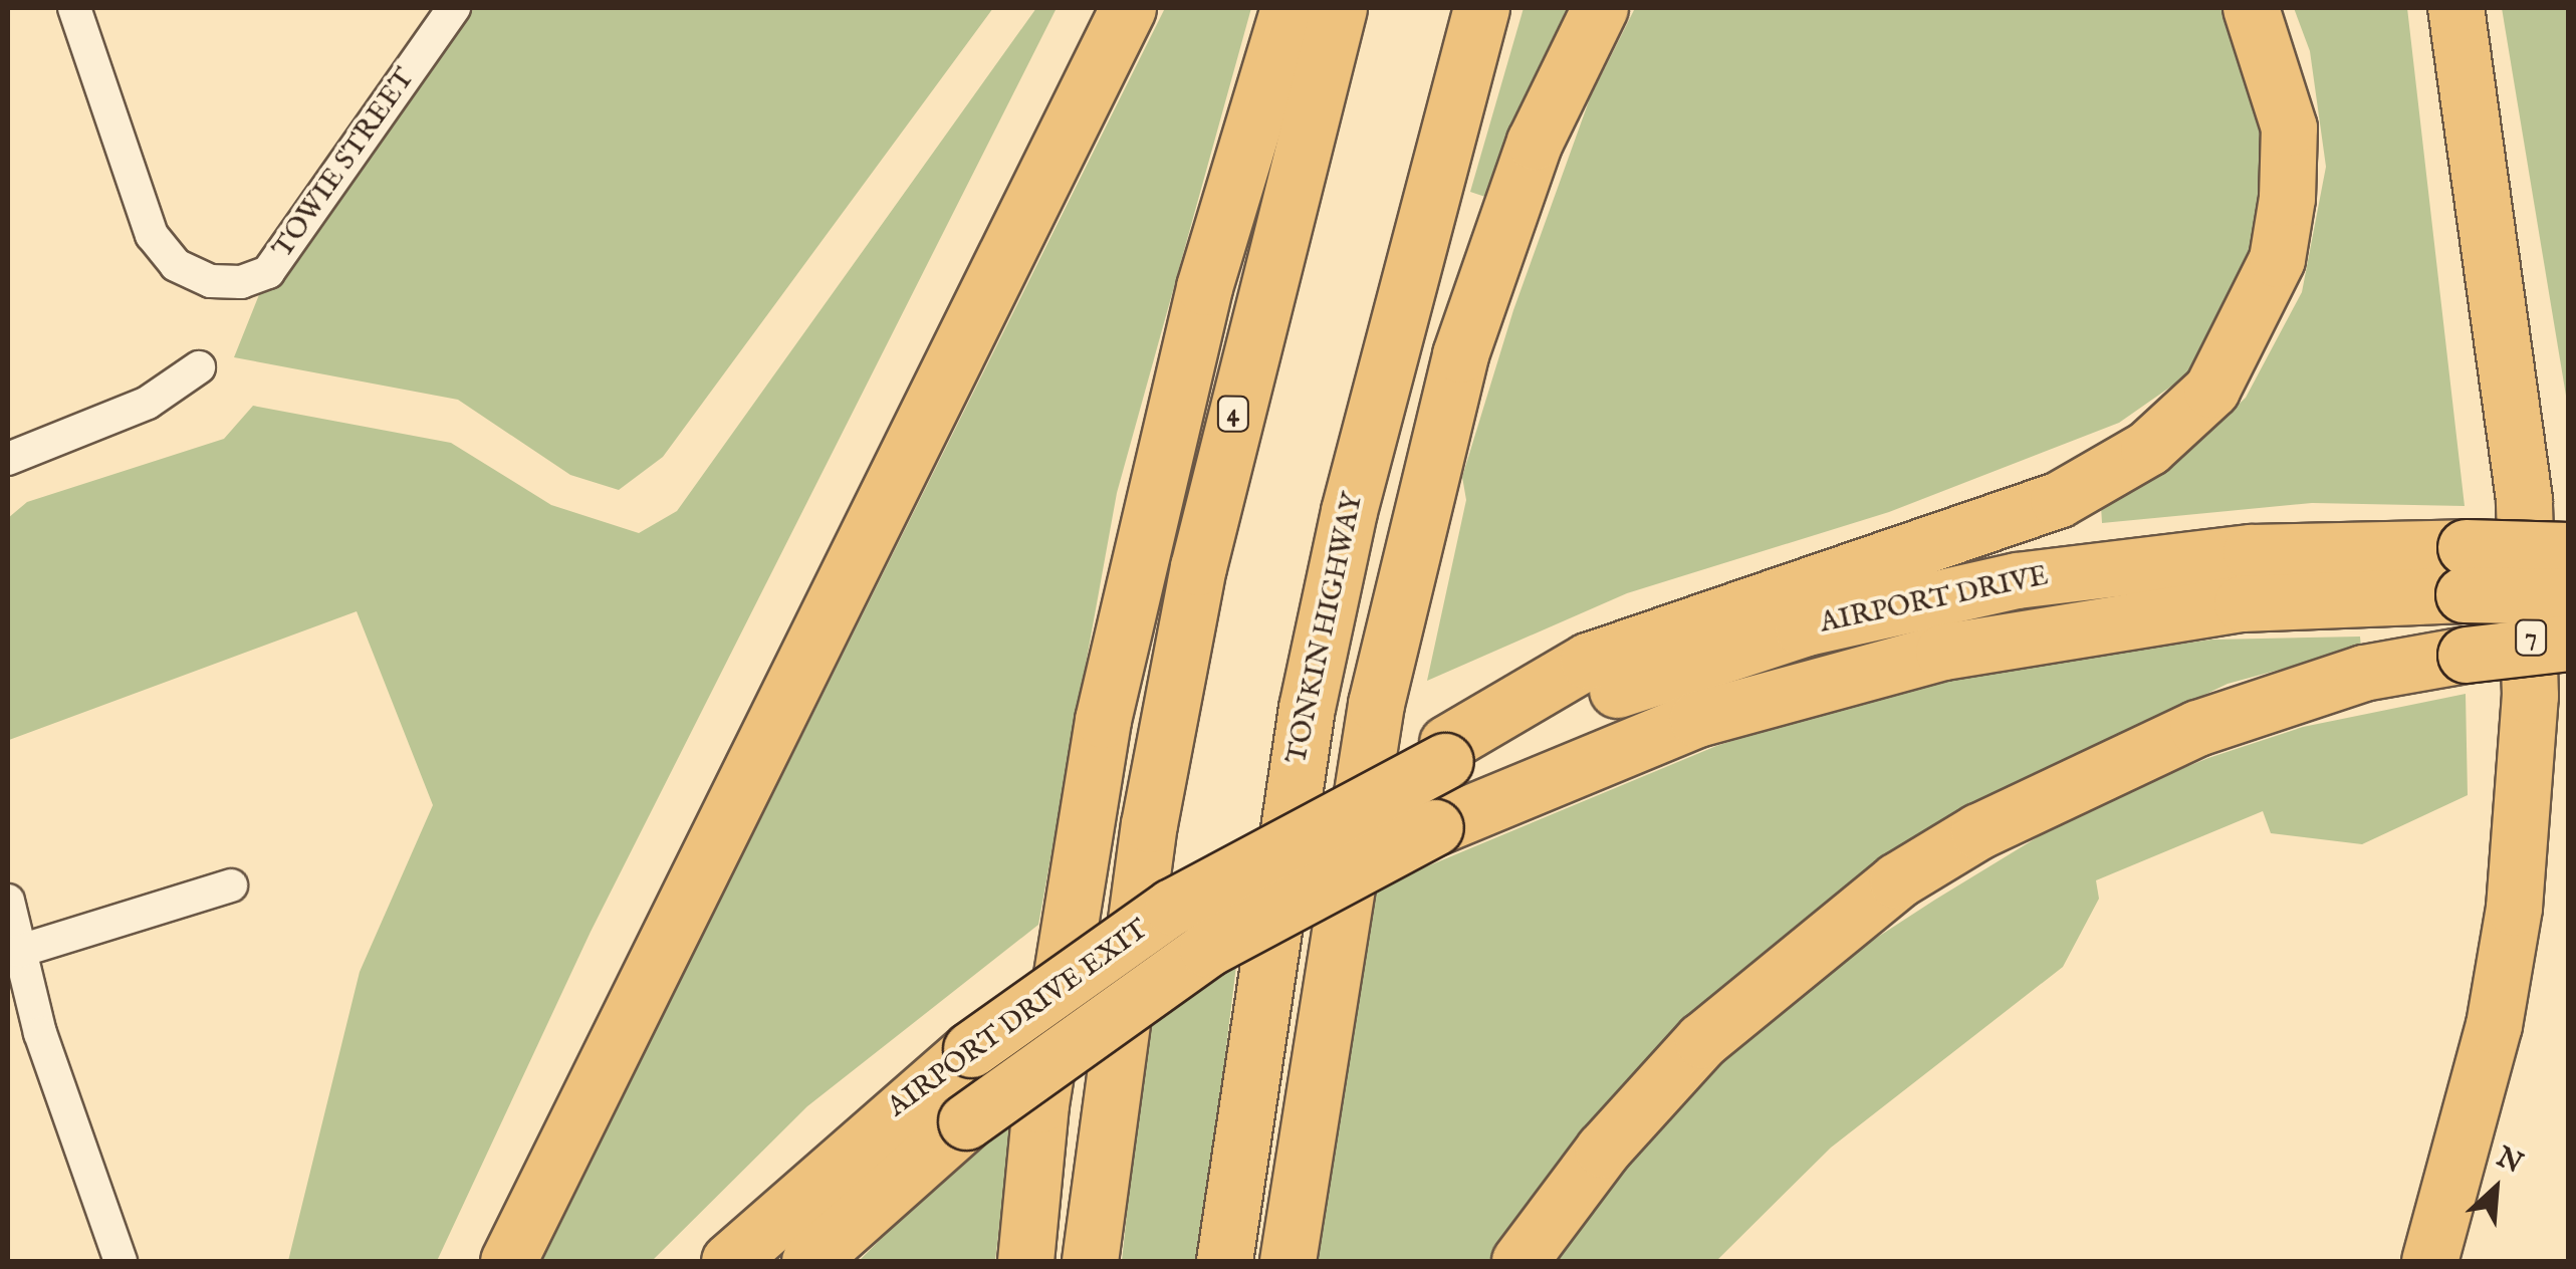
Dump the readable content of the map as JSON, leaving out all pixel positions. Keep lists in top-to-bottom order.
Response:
{
  "streets": {
    "highway": [
      "4",
      "AIRPORT DRIVE",
      "TONKIN HIGHWAY",
      "7",
      "AIRPORT DRIVE EXIT"
    ],
    "street": ["TOWIE STREET"]
  },
  "crossings": [
    ["AIRPORT DRIVE", "AIRPORT DRIVE EXIT"]
  ],
  "north": "top right"
}
